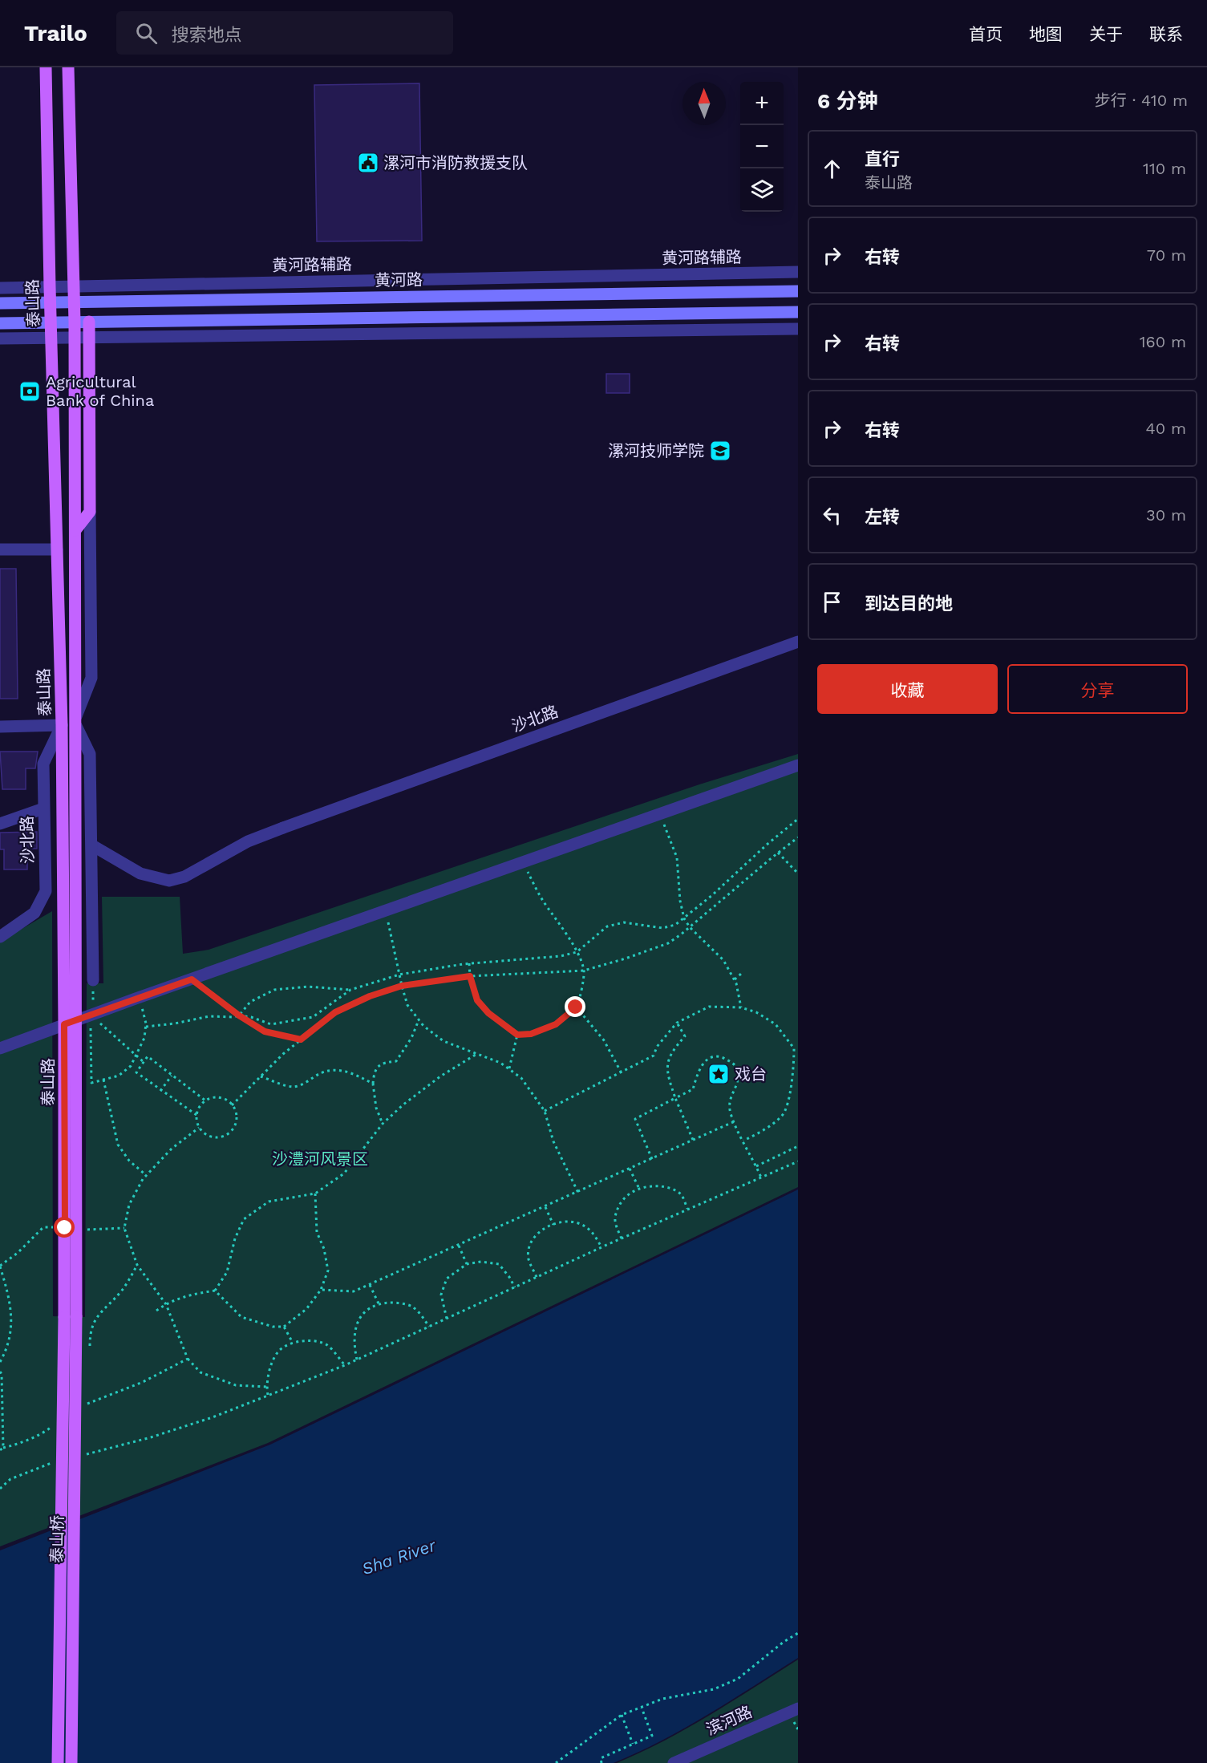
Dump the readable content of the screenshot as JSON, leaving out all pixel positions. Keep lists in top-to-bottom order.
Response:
{
  "streets": {
    "main road": ["黄河路", "泰山路", "泰山桥"],
    "street": ["黄河路辅路", "沙北路", "滨河路"]
  },
  "crossings": [
    ["黄河路辅路", "泰山路"],
    ["黄河路", "泰山路"],
    ["泰山路", "沙北路"],
    ["泰山路", "泰山桥"]
  ],
  "water": ["Sha River"],
  "parks": ["沙澧河风景区"],
  "places": {
    "public building": ["漯河市消防救援支队"],
    "bank": ["Agricultural Bank of China"],
    "school or university": ["漯河技师学院"],
    "place": ["戏台"]
  },
  "north": "top",
  "page": {
    "header": "Trailo",
    "search": "搜索地点",
    "nav": [
      "首页",
      "地图",
      "关于",
      "联系"
    ],
    "heading": ["6 分钟", "步行 · 410 m"],
    "map_buttons": ["+", "−"],
    "list": [
      ["直行", "泰山路", "110 m"],
      ["右转", "70 m"],
      ["右转", "160 m"],
      ["右转", "40 m"],
      ["左转", "30 m"],
      "到达目的地"
    ],
    "buttons": ["收藏", "分享"]
  }
}
